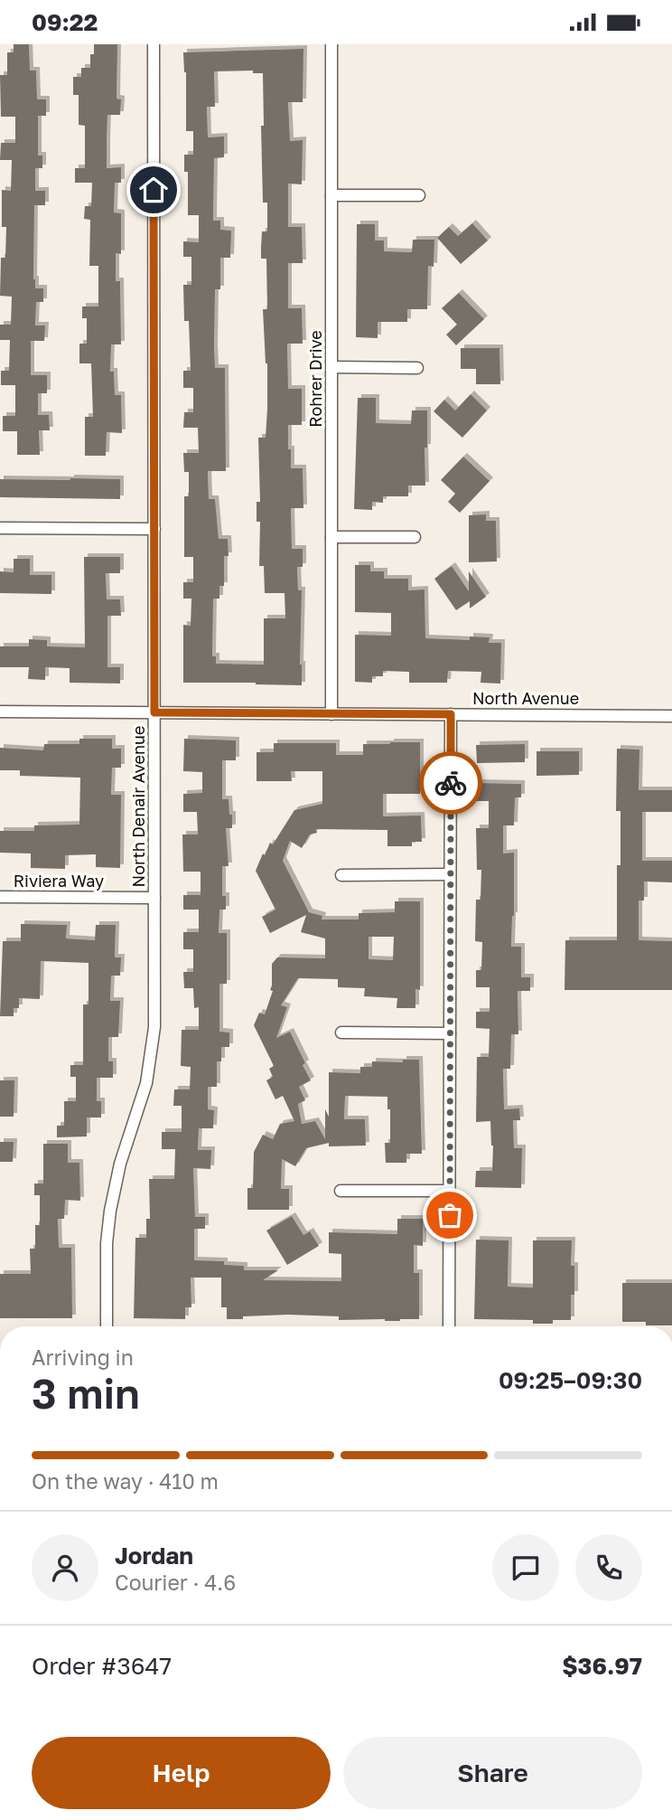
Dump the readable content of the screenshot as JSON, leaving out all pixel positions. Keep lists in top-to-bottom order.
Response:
{
  "streets": {
    "street": [
      "Rohrer Drive",
      "North Avenue",
      "North Denair Avenue",
      "Riviera Way"
    ]
  },
  "crossings": [
    ["Rohrer Drive", "North Avenue"],
    ["North Avenue", "North Denair Avenue"],
    ["North Denair Avenue", "Riviera Way"]
  ],
  "page": {
    "status": "09:22",
    "heading": ["3 min", "Arriving in", "09:25–09:30"],
    "panel": [
      "Jordan",
      "Courier · 4.6",
      "Order #3647",
      "$36.97"
    ],
    "bar": "On the way · 410 m",
    "buttons": ["Help", "Share"]
  }
}
